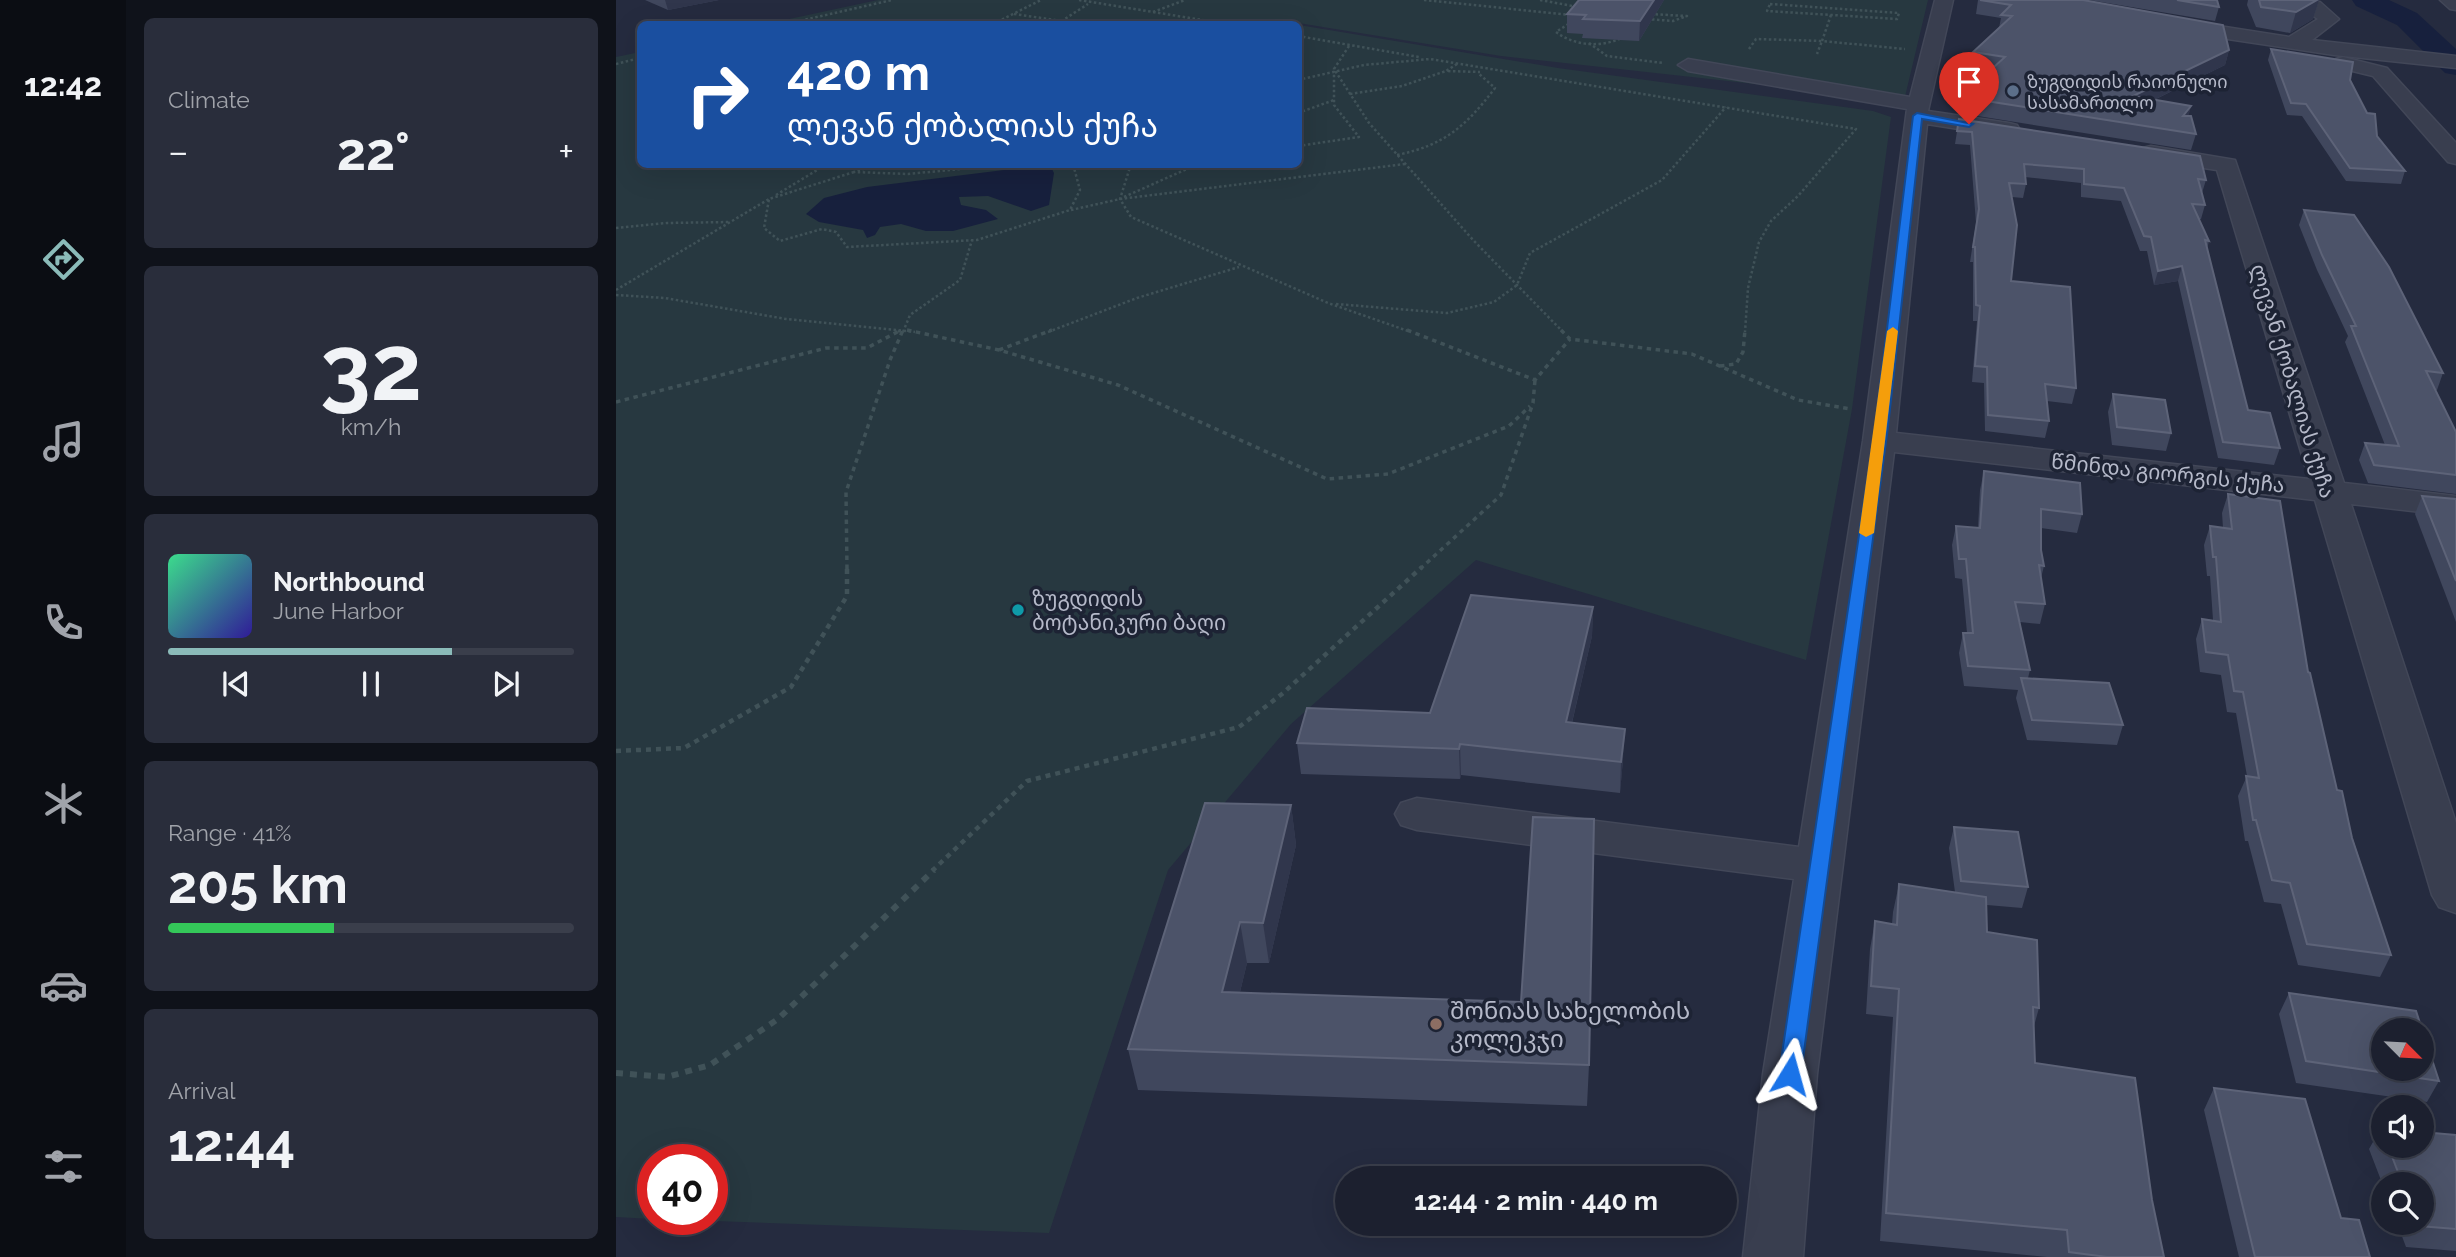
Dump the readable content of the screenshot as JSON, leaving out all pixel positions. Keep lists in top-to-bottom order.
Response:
{
  "streets": {
    "street": ["ლევან ქობალიას ქუჩა", "წმინდა გიორგის ქუჩა"]
  },
  "crossings": [
    ["ლევან ქობალიას ქუჩა", "წმინდა გიორგის ქუჩა"]
  ],
  "places": ["ზუგდიდის რაიონული სასამართლო", "ზუგდიდის ბოტანიკური ბაღი", "შონიას სახელობის კოლეკჯი"],
  "north": "bottom right",
  "page": {
    "tabs": "12:42",
    "tile": [
      "Climate",
      ["32", "km/h"],
      ["Range · 41%", "205 km"],
      ["Arrival", "12:44"]
    ],
    "turn": ["420 m", "ლევან ქობალიას ქუჩა"],
    "heat": ["−", "22°", "+"],
    "song": ["Northbound", "June Harbor"],
    "limit": "40",
    "trip": "12:44 · 2 min · 440 m"
  }
}
